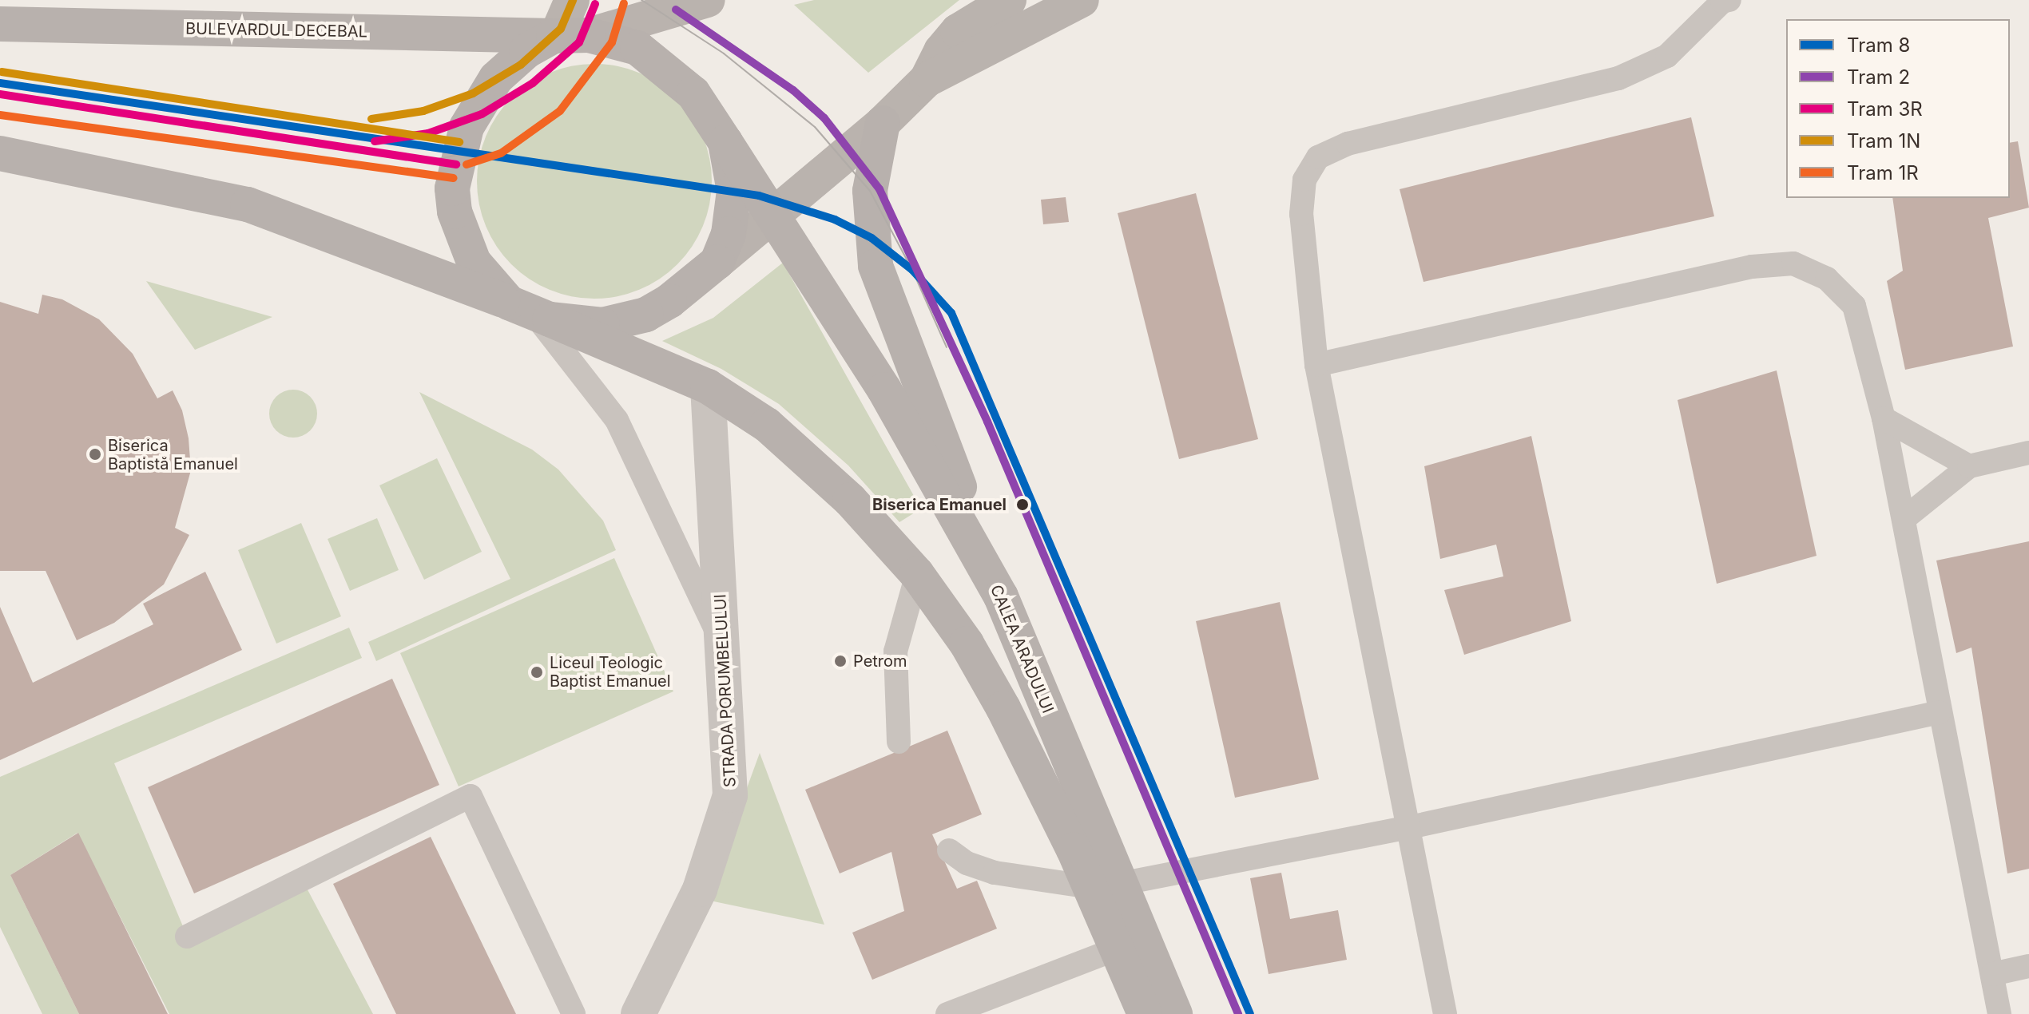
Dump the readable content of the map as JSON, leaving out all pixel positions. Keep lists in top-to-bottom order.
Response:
{
  "streets": {
    "main road": ["BULEVARDUL DECEBAL", "CALEA ARADULUI"],
    "street": ["STRADA PORUMBELULUI"]
  },
  "crossings": [
    ["BULEVARDUL DECEBAL", "CALEA ARADULUI"],
    ["CALEA ARADULUI", "STRADA PORUMBELULUI"]
  ],
  "places": [
    "Biserica Baptistă Emanuel",
    "Biserica Emanuel",
    "Petrom",
    "Liceul Teologic Baptist Emanuel"
  ],
  "lines": [
    "tram line 1N",
    "tram line 1R",
    "tram line 3R",
    "tram line 2",
    "tram line 8"
  ],
  "legend": [
    "Tram 8",
    "Tram 2",
    "Tram 3R",
    "Tram 1N",
    "Tram 1R"
  ]
}
